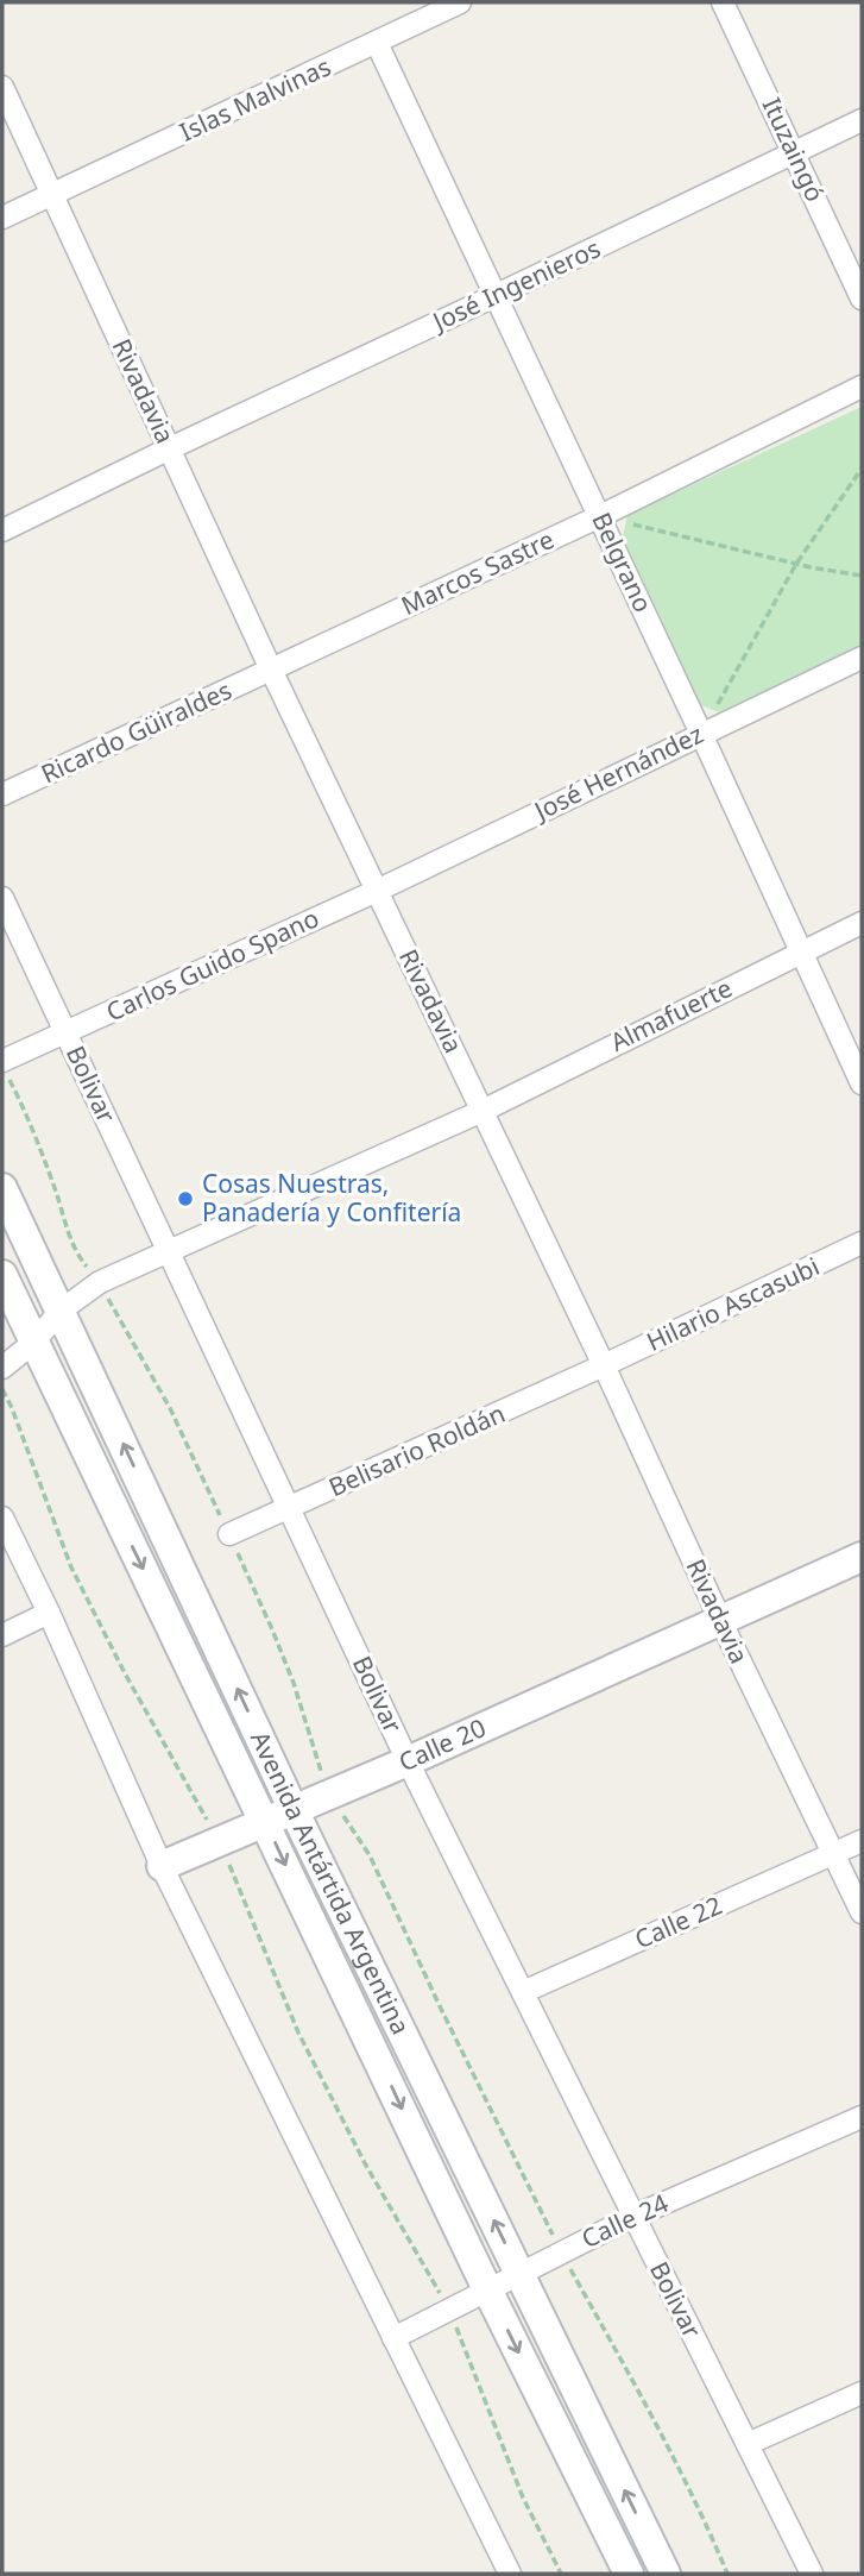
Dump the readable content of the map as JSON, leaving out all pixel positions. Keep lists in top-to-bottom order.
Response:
{
  "streets": {
    "main road": ["Calle 20", "Avenida Antártida Argentina"],
    "street": [
      "Islas Malvinas",
      "Ituzaingó",
      "José Ingenieros",
      "Rivadavia",
      "Belgrano",
      "Marcos Sastre",
      "Ricardo Güiraldes",
      "José Hernández",
      "Carlos Guido Spano",
      "Almafuerte",
      "Bolivar",
      "Hilario Ascasubi",
      "Belisario Roldán",
      "Calle 22",
      "Calle 24"
    ]
  },
  "crossings": [
    ["Islas Malvinas", "Rivadavia"],
    ["Islas Malvinas", "Belgrano"],
    ["Ituzaingó", "José Ingenieros"],
    ["José Ingenieros", "Rivadavia"],
    ["José Ingenieros", "Belgrano"],
    ["Rivadavia", "Marcos Sastre"],
    ["Rivadavia", "Ricardo Güiraldes"],
    ["Rivadavia", "José Hernández"],
    ["Rivadavia", "Carlos Guido Spano"],
    ["Rivadavia", "Almafuerte"],
    ["Rivadavia", "Hilario Ascasubi"],
    ["Rivadavia", "Belisario Roldán"],
    ["Rivadavia", "Calle 20"],
    ["Rivadavia", "Calle 22"],
    ["Belgrano", "Marcos Sastre"],
    ["Belgrano", "José Hernández"],
    ["Belgrano", "Almafuerte"],
    ["Marcos Sastre", "Ricardo Güiraldes"],
    ["José Hernández", "Carlos Guido Spano"],
    ["Carlos Guido Spano", "Bolivar"],
    ["Almafuerte", "Bolivar"],
    ["Almafuerte", "Avenida Antártida Argentina"],
    ["Bolivar", "Belisario Roldán"],
    ["Bolivar", "Calle 20"],
    ["Bolivar", "Calle 22"],
    ["Bolivar", "Calle 24"],
    ["Hilario Ascasubi", "Belisario Roldán"],
    ["Calle 20", "Avenida Antártida Argentina"],
    ["Avenida Antártida Argentina", "Calle 24"]
  ],
  "places": ["Cosas Nuestras, Panadería y Confitería"]
}
